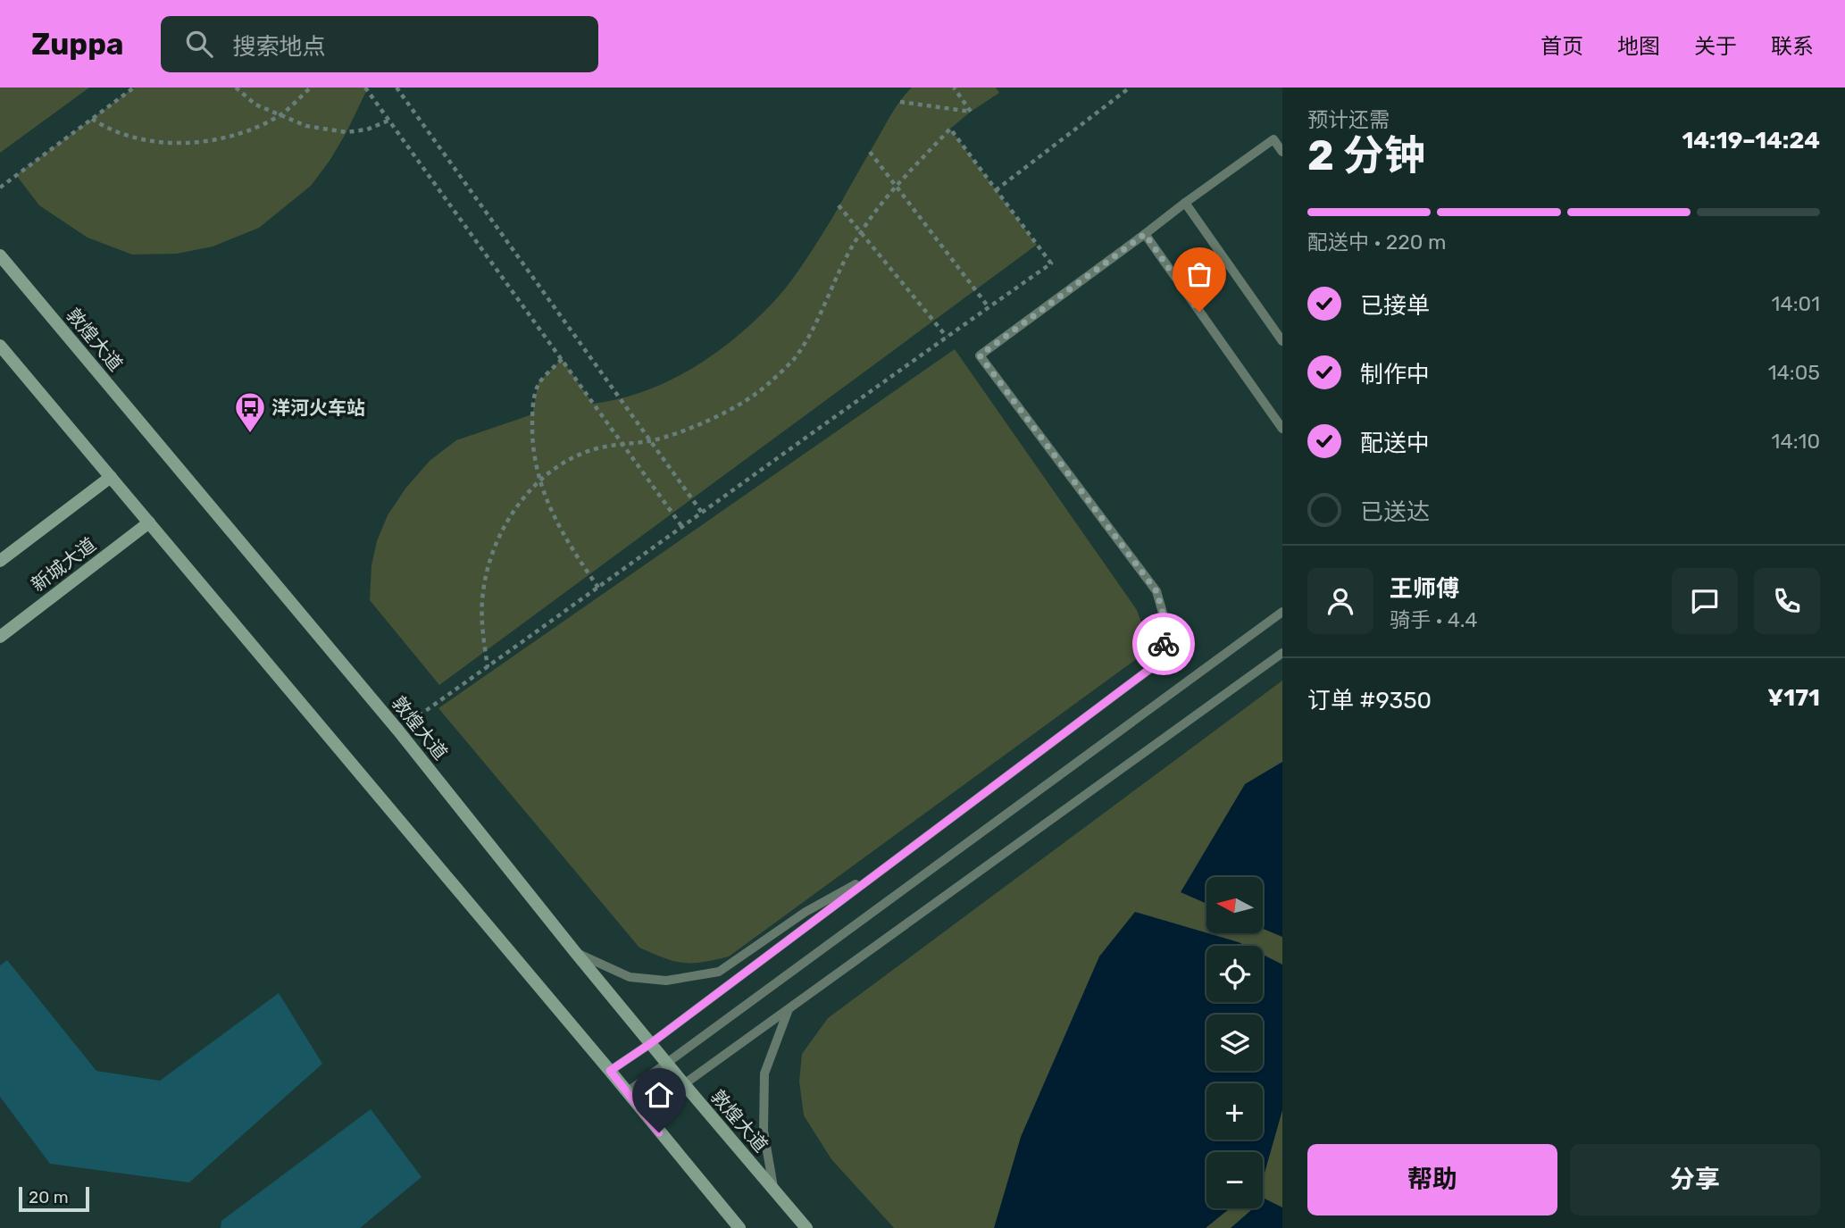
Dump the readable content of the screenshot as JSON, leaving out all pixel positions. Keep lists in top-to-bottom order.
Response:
{
  "streets": {
    "main road": ["敦煌大道", "新城大道"]
  },
  "places": {
    "bus stop": ["洋河火车站"]
  },
  "scale_bar": "20 m",
  "north": "left",
  "page": {
    "header": "Zuppa",
    "search": "搜索地点",
    "nav": [
      "首页",
      "地图",
      "关于",
      "联系"
    ],
    "heading": ["2 分钟", "预计还需", "14:19–14:24"],
    "panel": [
      "王师傅",
      "骑手 · 4.4",
      "订单 #9350",
      "¥171"
    ],
    "bar": "配送中 · 220 m",
    "list": [
      ["已接单", "14:01"],
      ["制作中", "14:05"],
      ["配送中", "14:10"],
      "已送达"
    ],
    "map_buttons": ["+", "−"],
    "buttons": ["帮助", "分享"],
    "scale": "20 m"
  }
}
